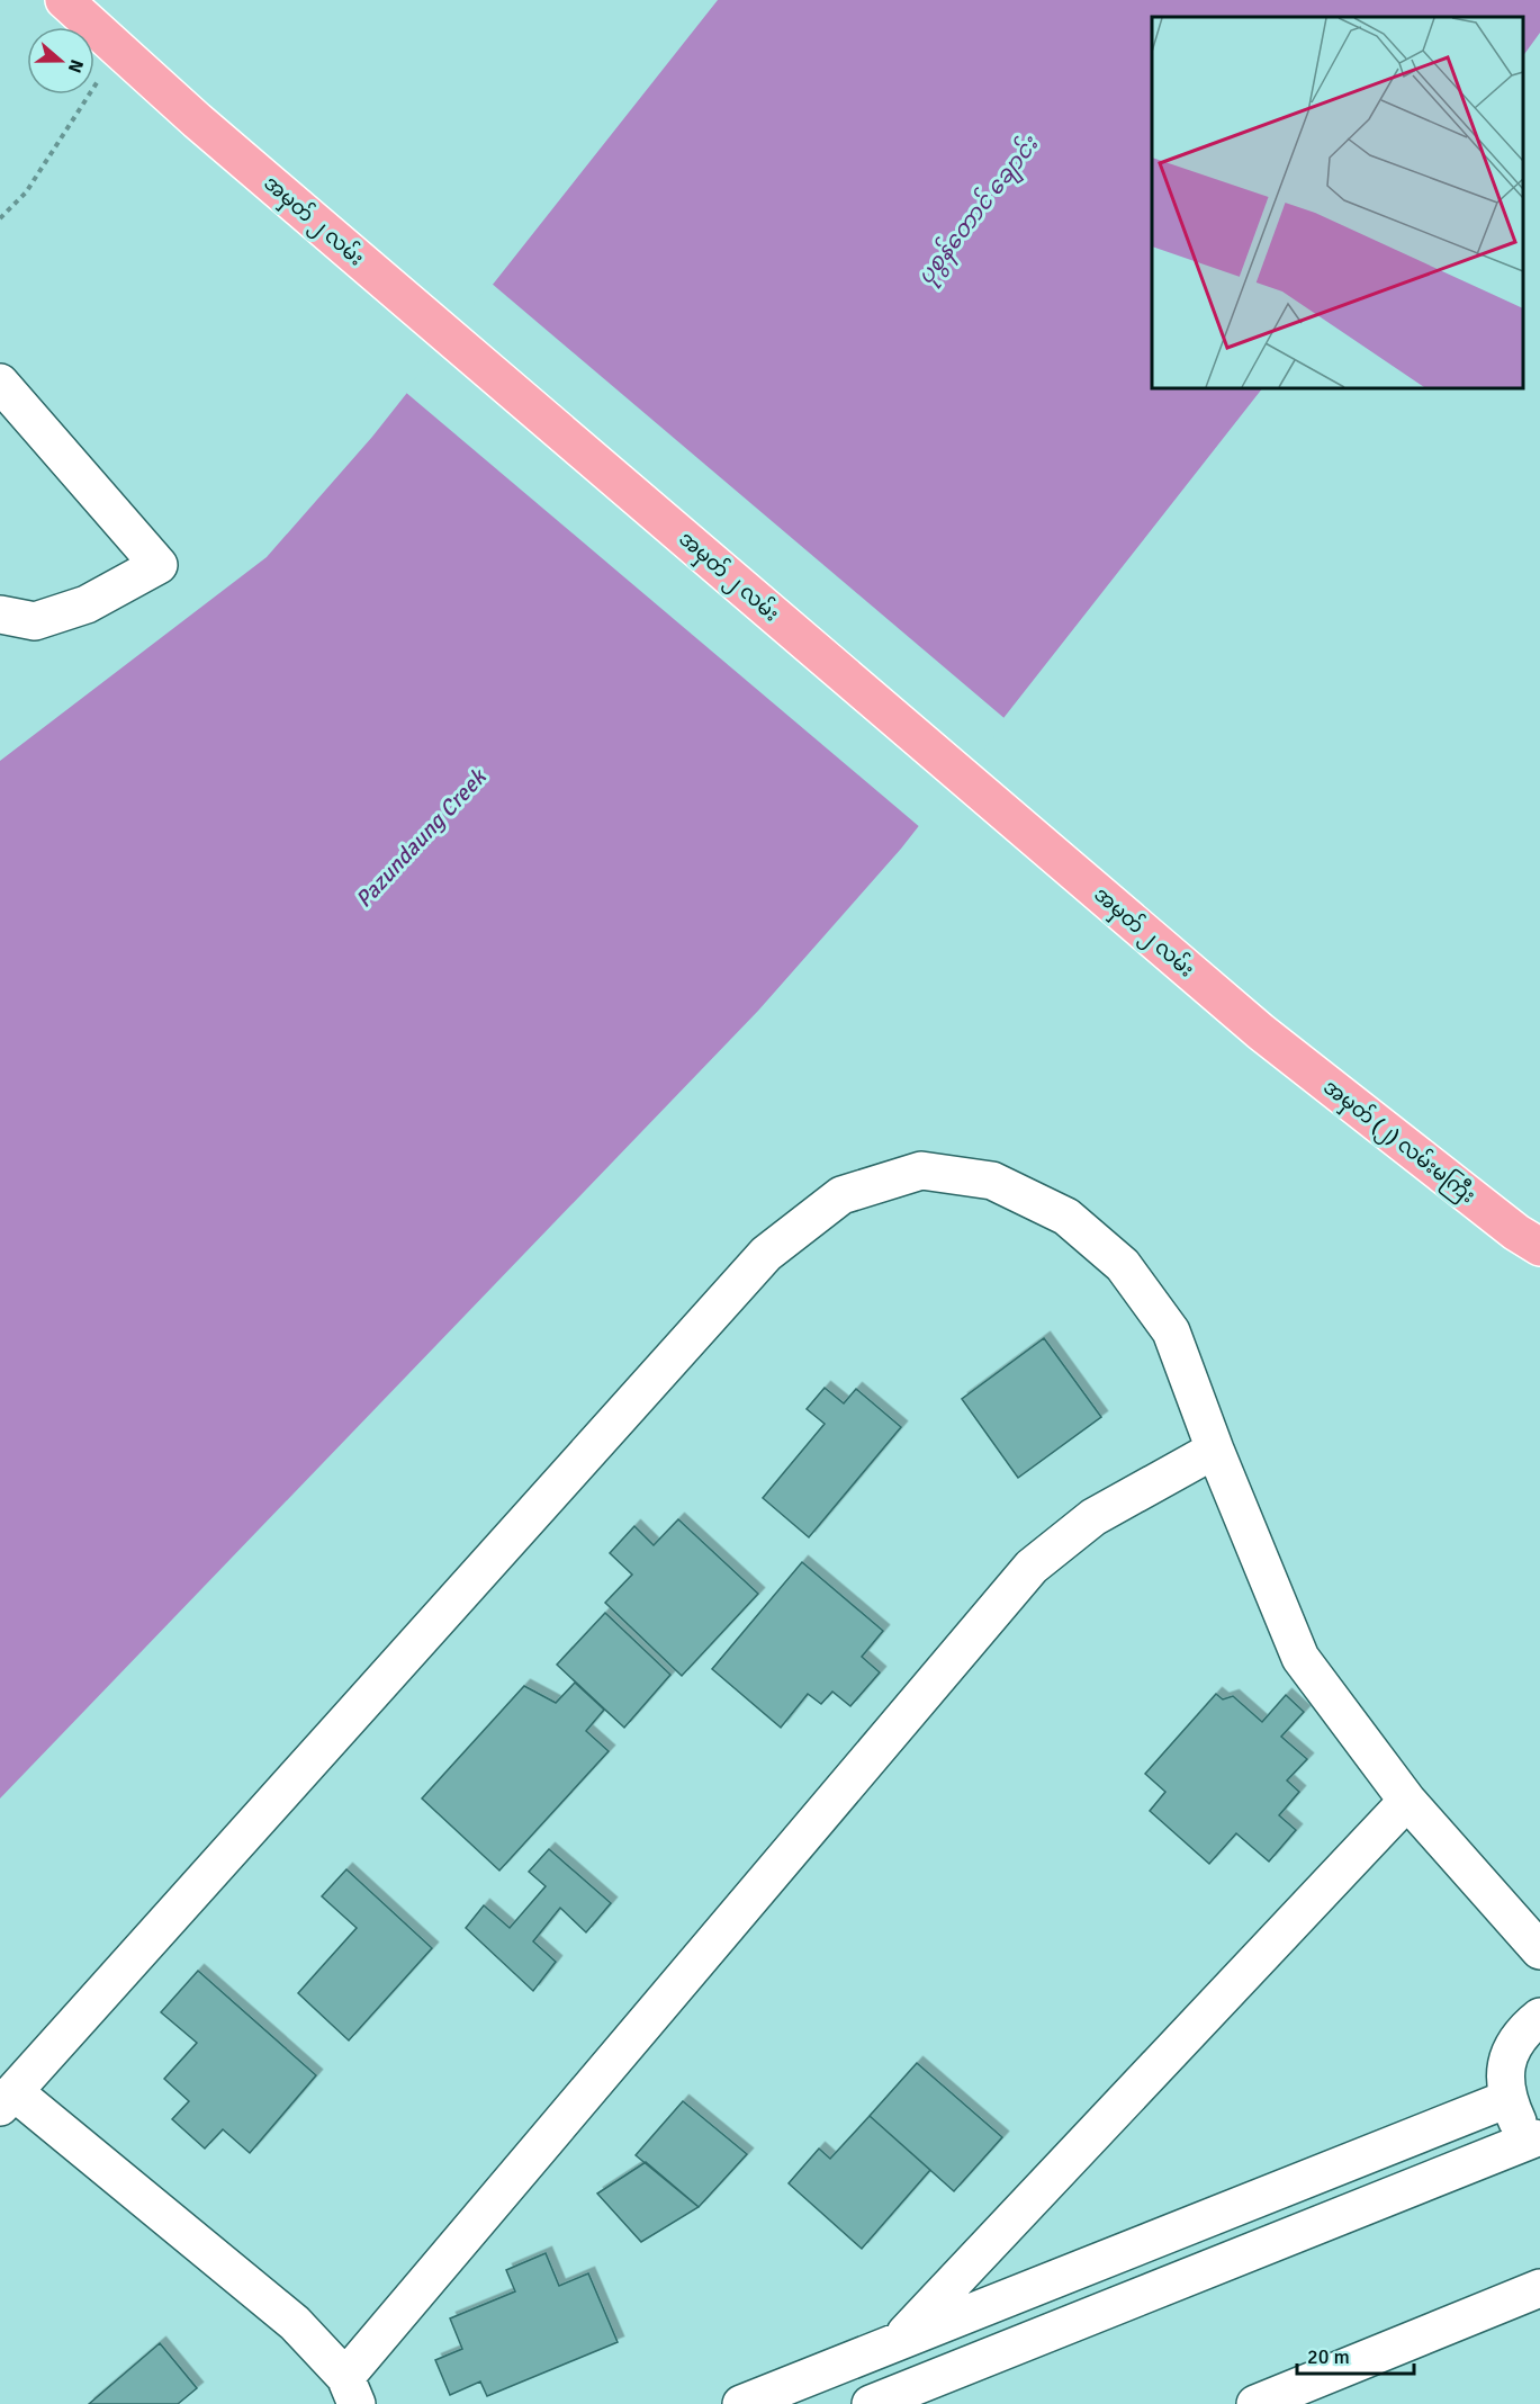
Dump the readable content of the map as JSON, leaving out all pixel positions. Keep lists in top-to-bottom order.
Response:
{
  "streets": {
    "main road": ["အမှတ် ၂ လမ်း", "အမှတ် (၂) လမ်းမကြီး"]
  },
  "crossings": [
    ["အမှတ် ၂ လမ်း", "အမှတ် (၂) လမ်းမကြီး"]
  ],
  "water": ["ပုစွန်တောင် ချောင်း", "Pazundaung Creek"],
  "scale_bar": "20 m",
  "north": "right"
}
